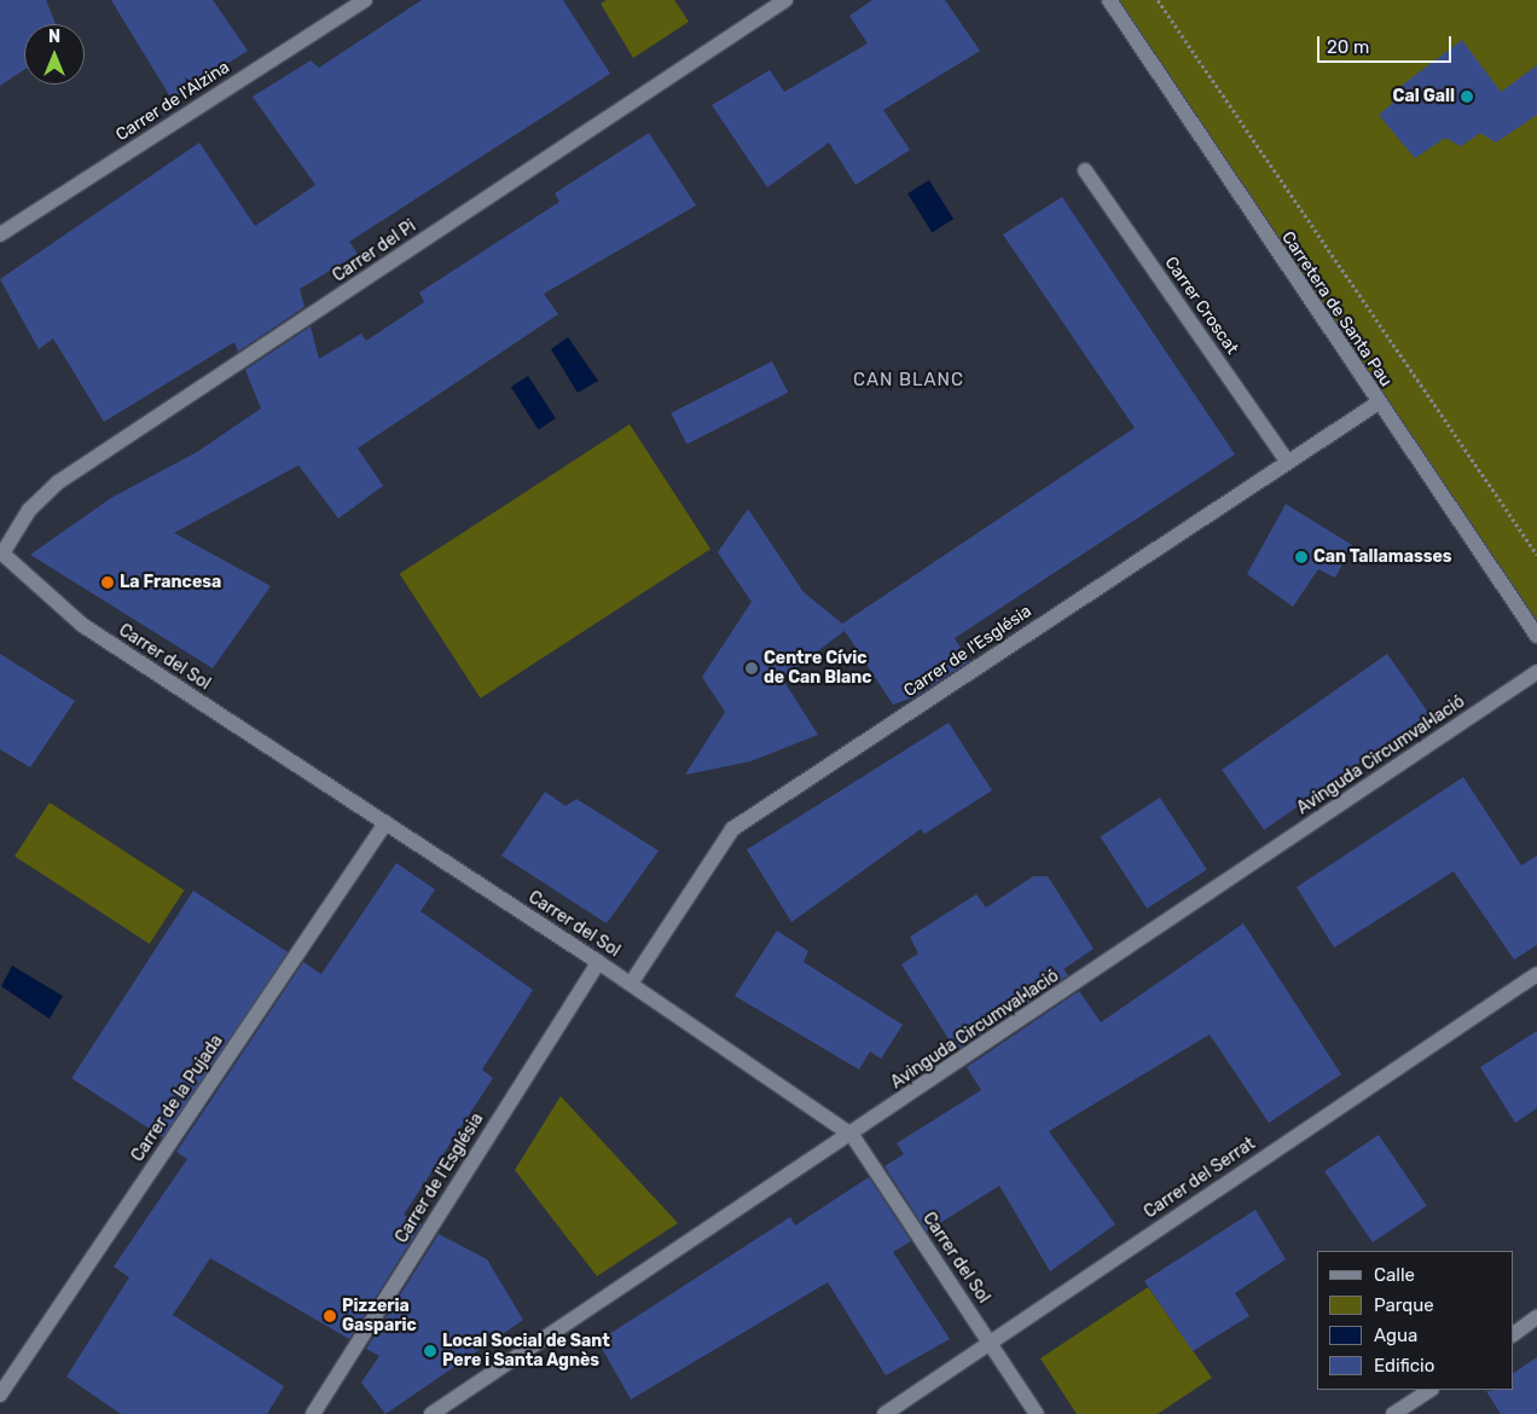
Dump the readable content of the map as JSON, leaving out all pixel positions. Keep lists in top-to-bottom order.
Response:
{
  "streets": {
    "street": [
      "Carrer de l'Alzina",
      "Carrer del Pi",
      "Carrer Croscat",
      "Carretera de Santa Pau",
      "Carrer de l'Església",
      "Carrer del Sol",
      "Avinguda Circumval·lació",
      "Carrer de la Pujada",
      "Carrer del Serrat"
    ]
  },
  "crossings": [
    ["Carrer del Pi", "Carrer del Sol"],
    ["Carrer Croscat", "Carrer de l'Església"],
    ["Carretera de Santa Pau", "Carrer de l'Església"],
    ["Carrer de l'Església", "Carrer del Sol"],
    ["Carrer del Sol", "Avinguda Circumval·lació"],
    ["Carrer del Sol", "Carrer de la Pujada"],
    ["Carrer del Sol", "Carrer del Serrat"]
  ],
  "districts": ["CAN BLANC"],
  "places": [
    "Cal Gall",
    "Can Tallamasses",
    "La Francesa",
    "Centre Cívic de Can Blanc",
    "Pizzeria Gasparic",
    "Local Social de Sant Pere i Santa Agnès"
  ],
  "legend": [
    "Calle",
    "Parque",
    "Agua",
    "Edificio"
  ],
  "scale_bar": "20 m",
  "north": "top"
}
